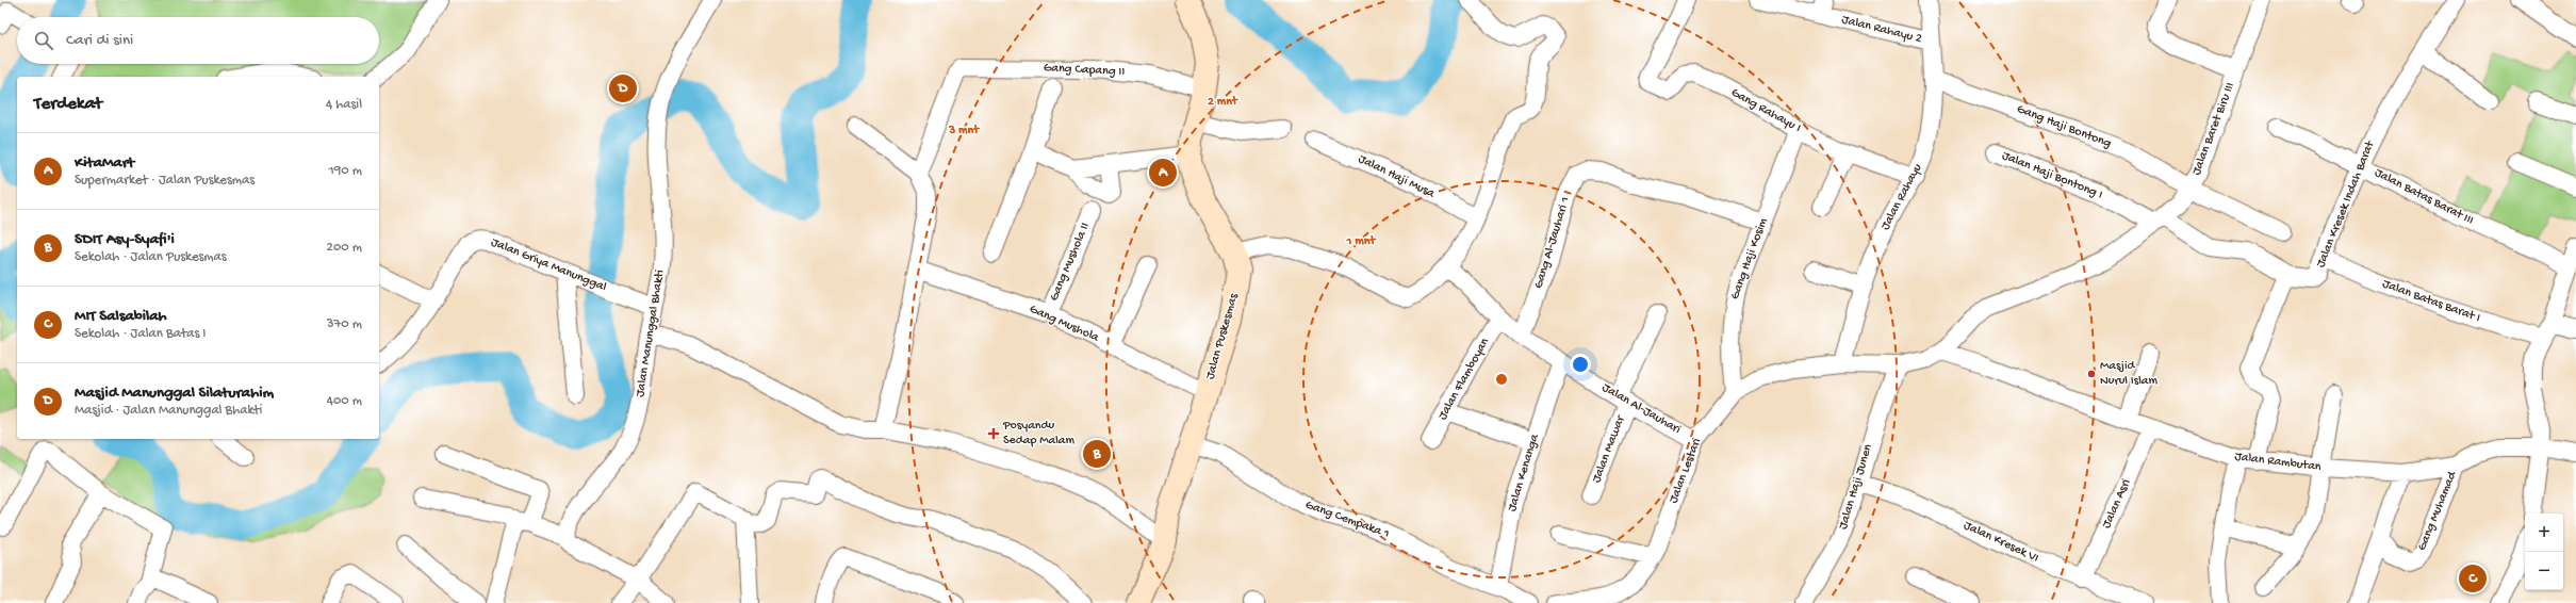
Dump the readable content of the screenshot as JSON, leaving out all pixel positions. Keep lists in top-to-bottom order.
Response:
{
  "streets": {
    "street": [
      "Jalan Rahayu 2",
      "Gang Capang II",
      "Gang Rahayu I",
      "Gang Haji Bontong",
      "Jalan Baret Biru III",
      "Jalan Haji Bontong I",
      "Jalan Haji Musa",
      "Jalan Rahayu",
      "Jalan Batas Barat III",
      "Jalan Kresek Indah Barat",
      "Gang Al-Jauhari 1",
      "Gang Haji Kosim",
      "Gang Mushola II",
      "Jalan Griya Manunggal",
      "Jalan Batas Barat I",
      "Gang Mushola",
      "Jalan Manunggal Bhakti",
      "Jalan Puskesmas",
      "Jalan Flamboyan",
      "Jalan Al-Jauhari",
      "Jalan Mawar",
      "Jalan Rambutan",
      "Jalan Lestari",
      "Jalan Kenanga",
      "Jalan Haji Junen",
      "Jalan Asri",
      "Gang Muhamad",
      "Gang Cempaka 1",
      "Jalan Kresek VI"
    ]
  },
  "crossings": [
    ["Jalan Rahayu 2", "Jalan Rahayu"],
    ["Gang Capang II", "Jalan Puskesmas"],
    ["Gang Rahayu I", "Jalan Rahayu"],
    ["Gang Rahayu I", "Gang Haji Kosim"],
    ["Gang Haji Bontong", "Jalan Baret Biru III"],
    ["Gang Haji Bontong", "Jalan Rahayu"],
    ["Jalan Baret Biru III", "Jalan Haji Bontong I"],
    ["Jalan Baret Biru III", "Jalan Rambutan"],
    ["Jalan Baret Biru III", "Jalan Lestari"],
    ["Jalan Haji Bontong I", "Jalan Kresek Indah Barat"],
    ["Jalan Rahayu", "Jalan Lestari"],
    ["Jalan Batas Barat III", "Jalan Kresek Indah Barat"],
    ["Jalan Kresek Indah Barat", "Jalan Batas Barat I"],
    ["Gang Al-Jauhari 1", "Gang Haji Kosim"],
    ["Gang Al-Jauhari 1", "Jalan Al-Jauhari"],
    ["Gang Haji Kosim", "Jalan Lestari"],
    ["Gang Mushola II", "Gang Mushola"],
    ["Jalan Griya Manunggal", "Jalan Manunggal Bhakti"],
    ["Gang Mushola", "Jalan Puskesmas"],
    ["Jalan Puskesmas", "Gang Cempaka 1"],
    ["Jalan Flamboyan", "Jalan Al-Jauhari"],
    ["Jalan Al-Jauhari", "Jalan Mawar"],
    ["Jalan Al-Jauhari", "Jalan Lestari"],
    ["Jalan Al-Jauhari", "Jalan Kenanga"],
    ["Jalan Rambutan", "Jalan Lestari"],
    ["Jalan Rambutan", "Jalan Asri"],
    ["Jalan Rambutan", "Gang Muhamad"],
    ["Jalan Lestari", "Jalan Haji Junen"],
    ["Jalan Kenanga", "Gang Cempaka 1"],
    ["Jalan Haji Junen", "Jalan Kresek VI"],
    ["Jalan Asri", "Jalan Kresek VI"]
  ],
  "places": {
    "other": ["Masjid Nurul Islam"],
    "health": ["Posyandu Sedap Malam"]
  },
  "page": {
    "search": "Cari di sini",
    "pins": [
      "D",
      "A",
      "B",
      "C"
    ],
    "heading": ["Terdekat", "4 hasil"],
    "list": [
      {
        "mark": "A",
        "name": "KitaMart",
        "note": "Supermarket · Jalan Puskesmas",
        "value": "190 m"
      },
      {
        "mark": "B",
        "name": "SDIT Asy-Syafi'i",
        "note": "Sekolah · Jalan Puskesmas",
        "value": "200 m"
      },
      {
        "mark": "C",
        "name": "MIT Salsabilah",
        "note": "Sekolah · Jalan Batas I",
        "value": "370 m"
      },
      {
        "mark": "D",
        "name": "Masjid Manunggal Silaturahim",
        "note": "Masjid · Jalan Manunggal Bhakti",
        "value": "400 m"
      }
    ],
    "map_buttons": ["+", "−"]
  },
  "rings": ["2 mnt", "3 mnt", "1 mnt"]
}
